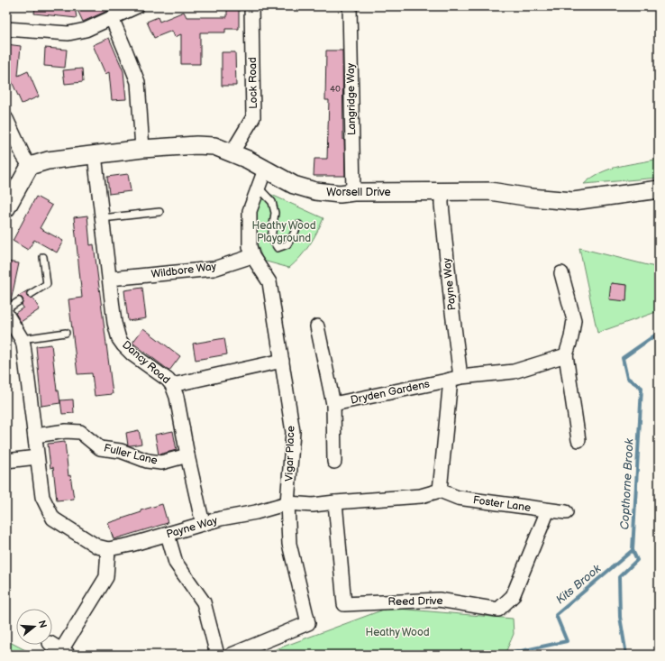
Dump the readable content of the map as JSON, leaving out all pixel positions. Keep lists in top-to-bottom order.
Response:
{
  "streets": {
    "street": [
      "Lock Road",
      "Langridge Way",
      "Worsell Drive",
      "Wildbore Way",
      "Payne Way",
      "Dancy Road",
      "Dryden Gardens",
      "Vigar Place",
      "Fuller Lane",
      "Foster Lane",
      "Reed Drive"
    ]
  },
  "crossings": [
    ["Lock Road", "Worsell Drive"],
    ["Langridge Way", "Worsell Drive"],
    ["Worsell Drive", "Payne Way"],
    ["Worsell Drive", "Dancy Road"],
    ["Wildbore Way", "Dancy Road"],
    ["Wildbore Way", "Vigar Place"],
    ["Payne Way", "Dancy Road"],
    ["Payne Way", "Dryden Gardens"],
    ["Payne Way", "Vigar Place"],
    ["Payne Way", "Foster Lane"],
    ["Payne Way", "Reed Drive"],
    ["Dancy Road", "Fuller Lane"],
    ["Foster Lane", "Reed Drive"]
  ],
  "water": ["Copthorne Brook", "Kits Brook"],
  "parks": ["Heathy Wood Playground", "Heathy Wood"],
  "house_numbers": ["40"],
  "north": "right"
}
